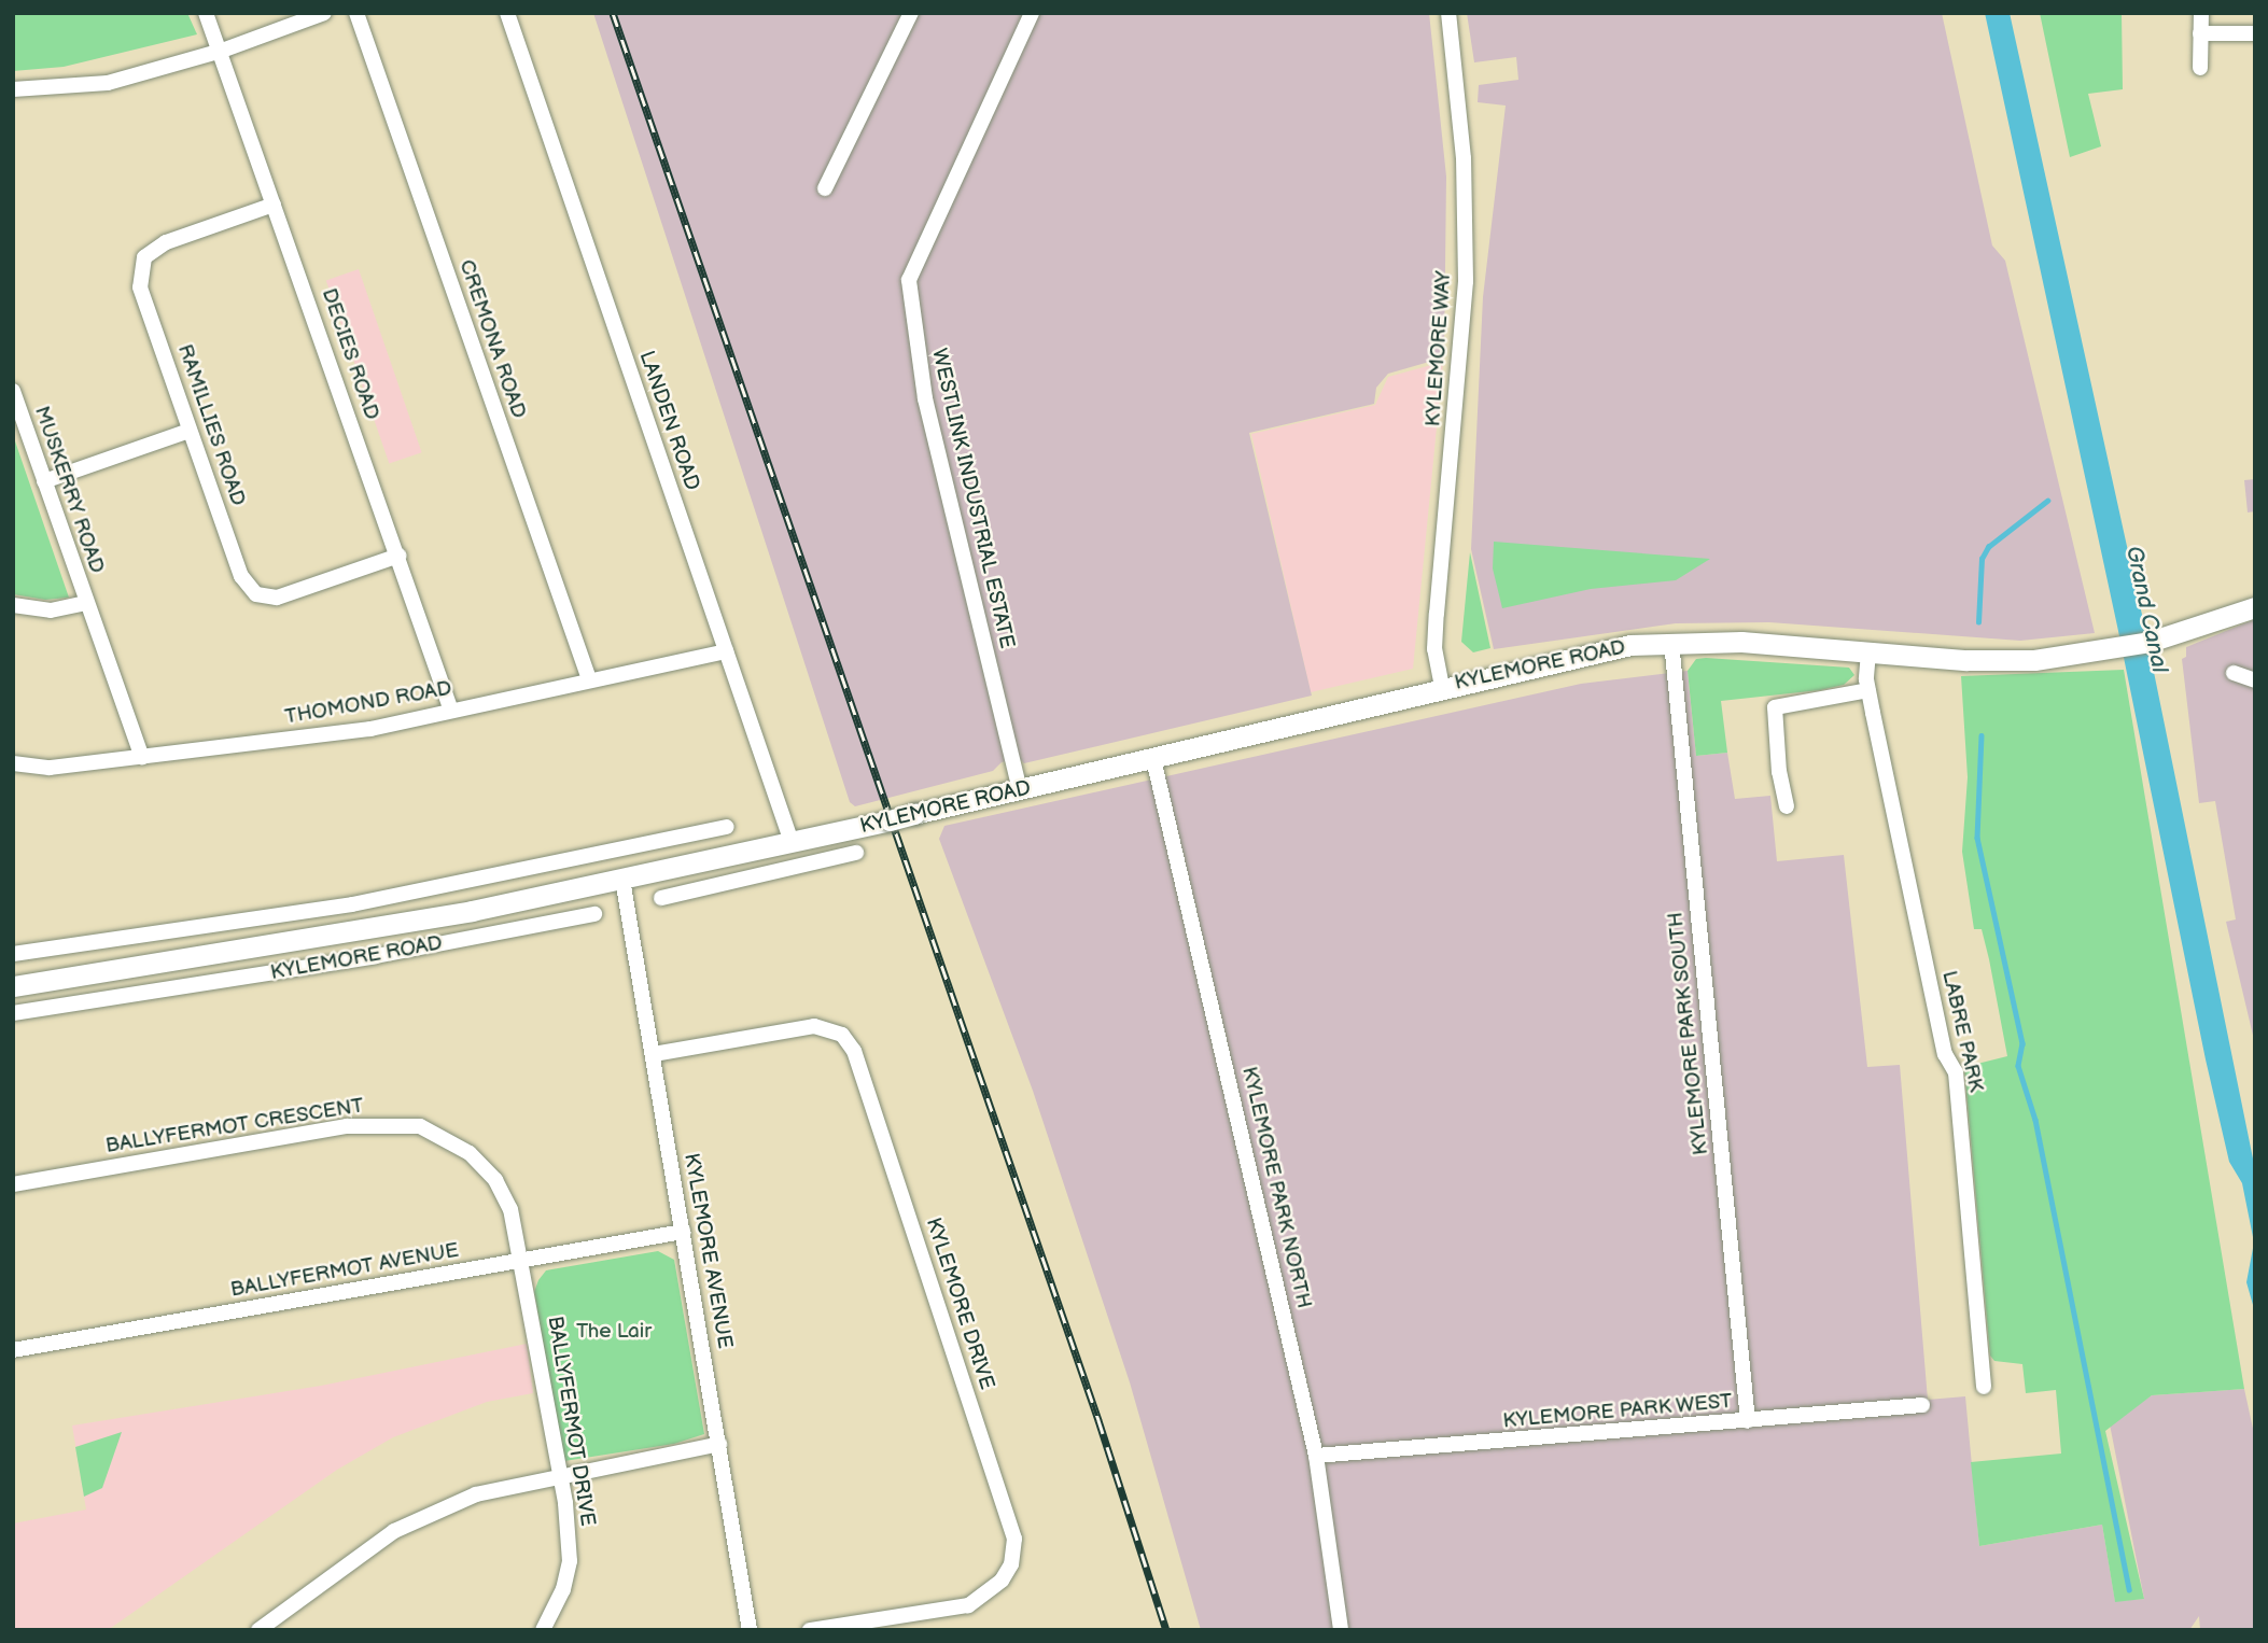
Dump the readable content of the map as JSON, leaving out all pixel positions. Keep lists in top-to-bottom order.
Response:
{
  "streets": {
    "main road": ["KYLEMORE ROAD"],
    "street": [
      "CREMONA ROAD",
      "KYLEMORE WAY",
      "DECIES ROAD",
      "LANDEN ROAD",
      "RAMILLIES ROAD",
      "MUSKERRY ROAD",
      "WESTLINK INDUSTRIAL ESTATE",
      "THOMOND ROAD",
      "LABRE PARK",
      "KYLEMORE PARK SOUTH",
      "BALLYFERMOT CRESCENT",
      "KYLEMORE PARK NORTH",
      "KYLEMORE AVENUE",
      "BALLYFERMOT AVENUE",
      "KYLEMORE DRIVE",
      "KYLEMORE PARK WEST",
      "BALLYFERMOT DRIVE"
    ]
  },
  "crossings": [
    ["CREMONA ROAD", "THOMOND ROAD"],
    ["KYLEMORE WAY", "KYLEMORE ROAD"],
    ["DECIES ROAD", "RAMILLIES ROAD"],
    ["DECIES ROAD", "THOMOND ROAD"],
    ["LANDEN ROAD", "KYLEMORE ROAD"],
    ["LANDEN ROAD", "THOMOND ROAD"],
    ["MUSKERRY ROAD", "THOMOND ROAD"],
    ["WESTLINK INDUSTRIAL ESTATE", "KYLEMORE ROAD"],
    ["KYLEMORE ROAD", "LABRE PARK"],
    ["KYLEMORE ROAD", "KYLEMORE PARK SOUTH"],
    ["KYLEMORE ROAD", "KYLEMORE PARK NORTH"],
    ["KYLEMORE ROAD", "KYLEMORE AVENUE"],
    ["KYLEMORE PARK SOUTH", "KYLEMORE PARK WEST"],
    ["BALLYFERMOT CRESCENT", "BALLYFERMOT AVENUE"],
    ["BALLYFERMOT CRESCENT", "BALLYFERMOT DRIVE"],
    ["KYLEMORE PARK NORTH", "KYLEMORE PARK WEST"],
    ["KYLEMORE AVENUE", "BALLYFERMOT AVENUE"],
    ["KYLEMORE AVENUE", "KYLEMORE DRIVE"],
    ["BALLYFERMOT AVENUE", "BALLYFERMOT DRIVE"]
  ],
  "water": ["Grand Canal"],
  "parks": ["The Lair"]
}
